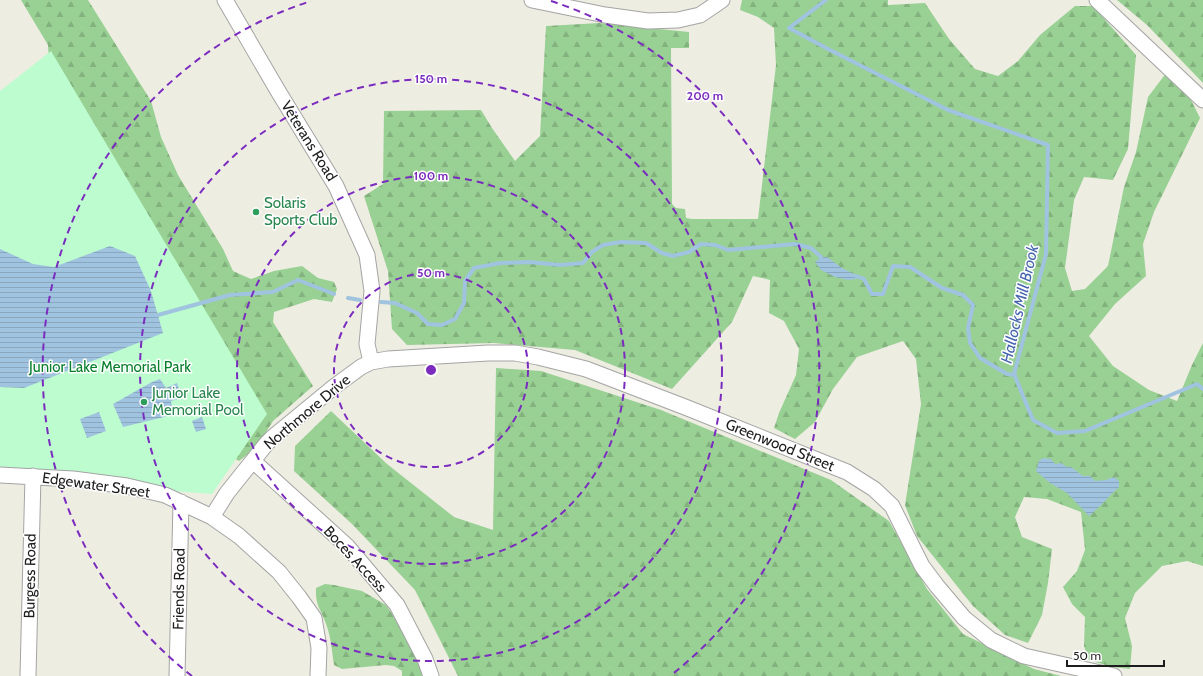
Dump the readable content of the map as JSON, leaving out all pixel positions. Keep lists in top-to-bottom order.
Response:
{
  "streets": {
    "street": [
      "Veterans Road",
      "Northmore Drive",
      "Greenwood Street",
      "Edgewater Street",
      "Boces Access",
      "Burgess Road",
      "Friends Road"
    ]
  },
  "crossings": [
    ["Veterans Road", "Northmore Drive"],
    ["Veterans Road", "Greenwood Street"],
    ["Northmore Drive", "Greenwood Street"],
    ["Northmore Drive", "Edgewater Street"],
    ["Northmore Drive", "Boces Access"],
    ["Edgewater Street", "Burgess Road"],
    ["Edgewater Street", "Friends Road"]
  ],
  "water": ["Hallocks Mill Brook"],
  "parks": ["Junior Lake Memorial Park"],
  "places": ["Solaris Sports Club", "Junior Lake Memorial Pool"],
  "scale_bar": "50 m",
  "rings": [
    "150 m",
    "200 m",
    "100 m",
    "50 m"
  ]
}
